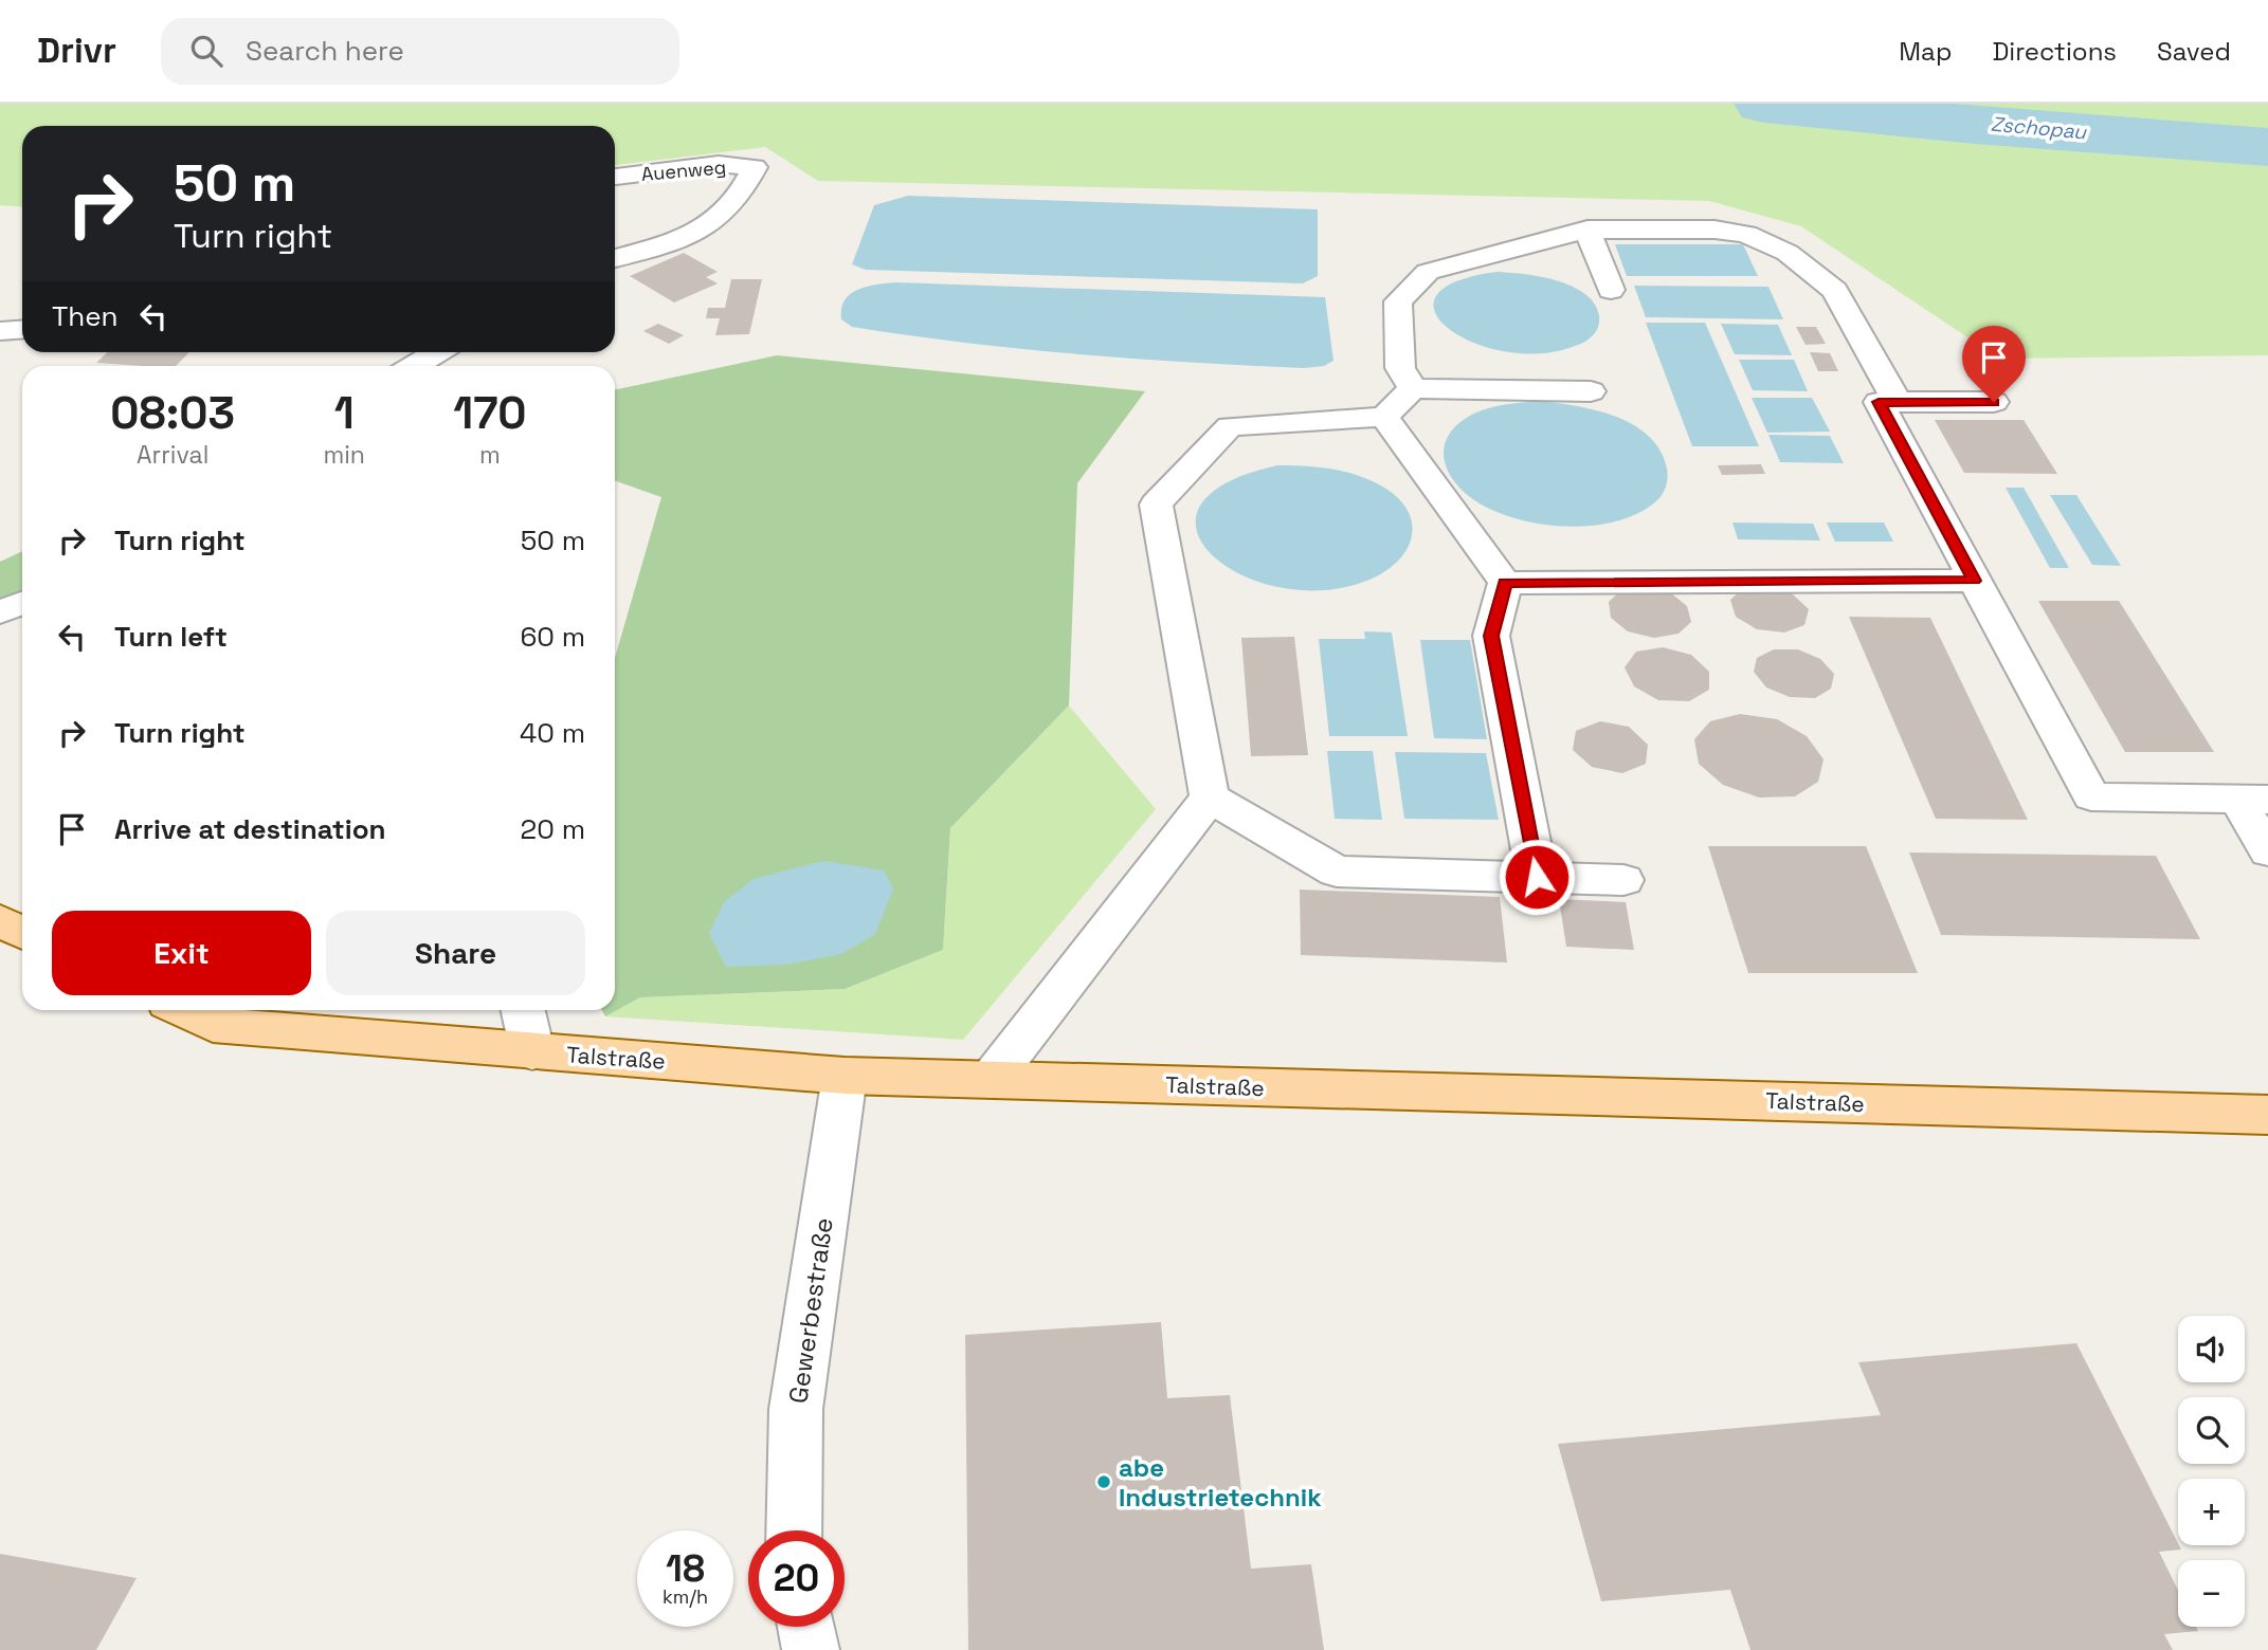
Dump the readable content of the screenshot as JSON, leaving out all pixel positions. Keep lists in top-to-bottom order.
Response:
{
  "streets": {
    "main road": ["Talstraße"],
    "street": ["Auenweg", "Gewerbestraße"]
  },
  "crossings": [
    ["Talstraße", "Gewerbestraße"]
  ],
  "water": ["Zschopau"],
  "places": ["abe Industrietechnik"],
  "page": {
    "header": "Drivr",
    "search": "Search here",
    "nav": ["Map", "Directions", "Saved"],
    "turn": ["50 m", "Turn right"],
    "then": "Then",
    "eta": [
      "08:03",
      "Arrival",
      "1",
      "min",
      "170",
      "m"
    ],
    "list": [
      {
        "name": "Turn right",
        "value": "50 m"
      },
      {
        "name": "Turn left",
        "value": "60 m"
      },
      {
        "name": "Turn right",
        "value": "40 m"
      },
      {
        "name": "Arrive at destination",
        "value": "20 m"
      }
    ],
    "buttons": ["Exit", "Share"],
    "map_buttons": ["+", "−"],
    "speed": "18 km/h",
    "limit": "20"
  }
}
